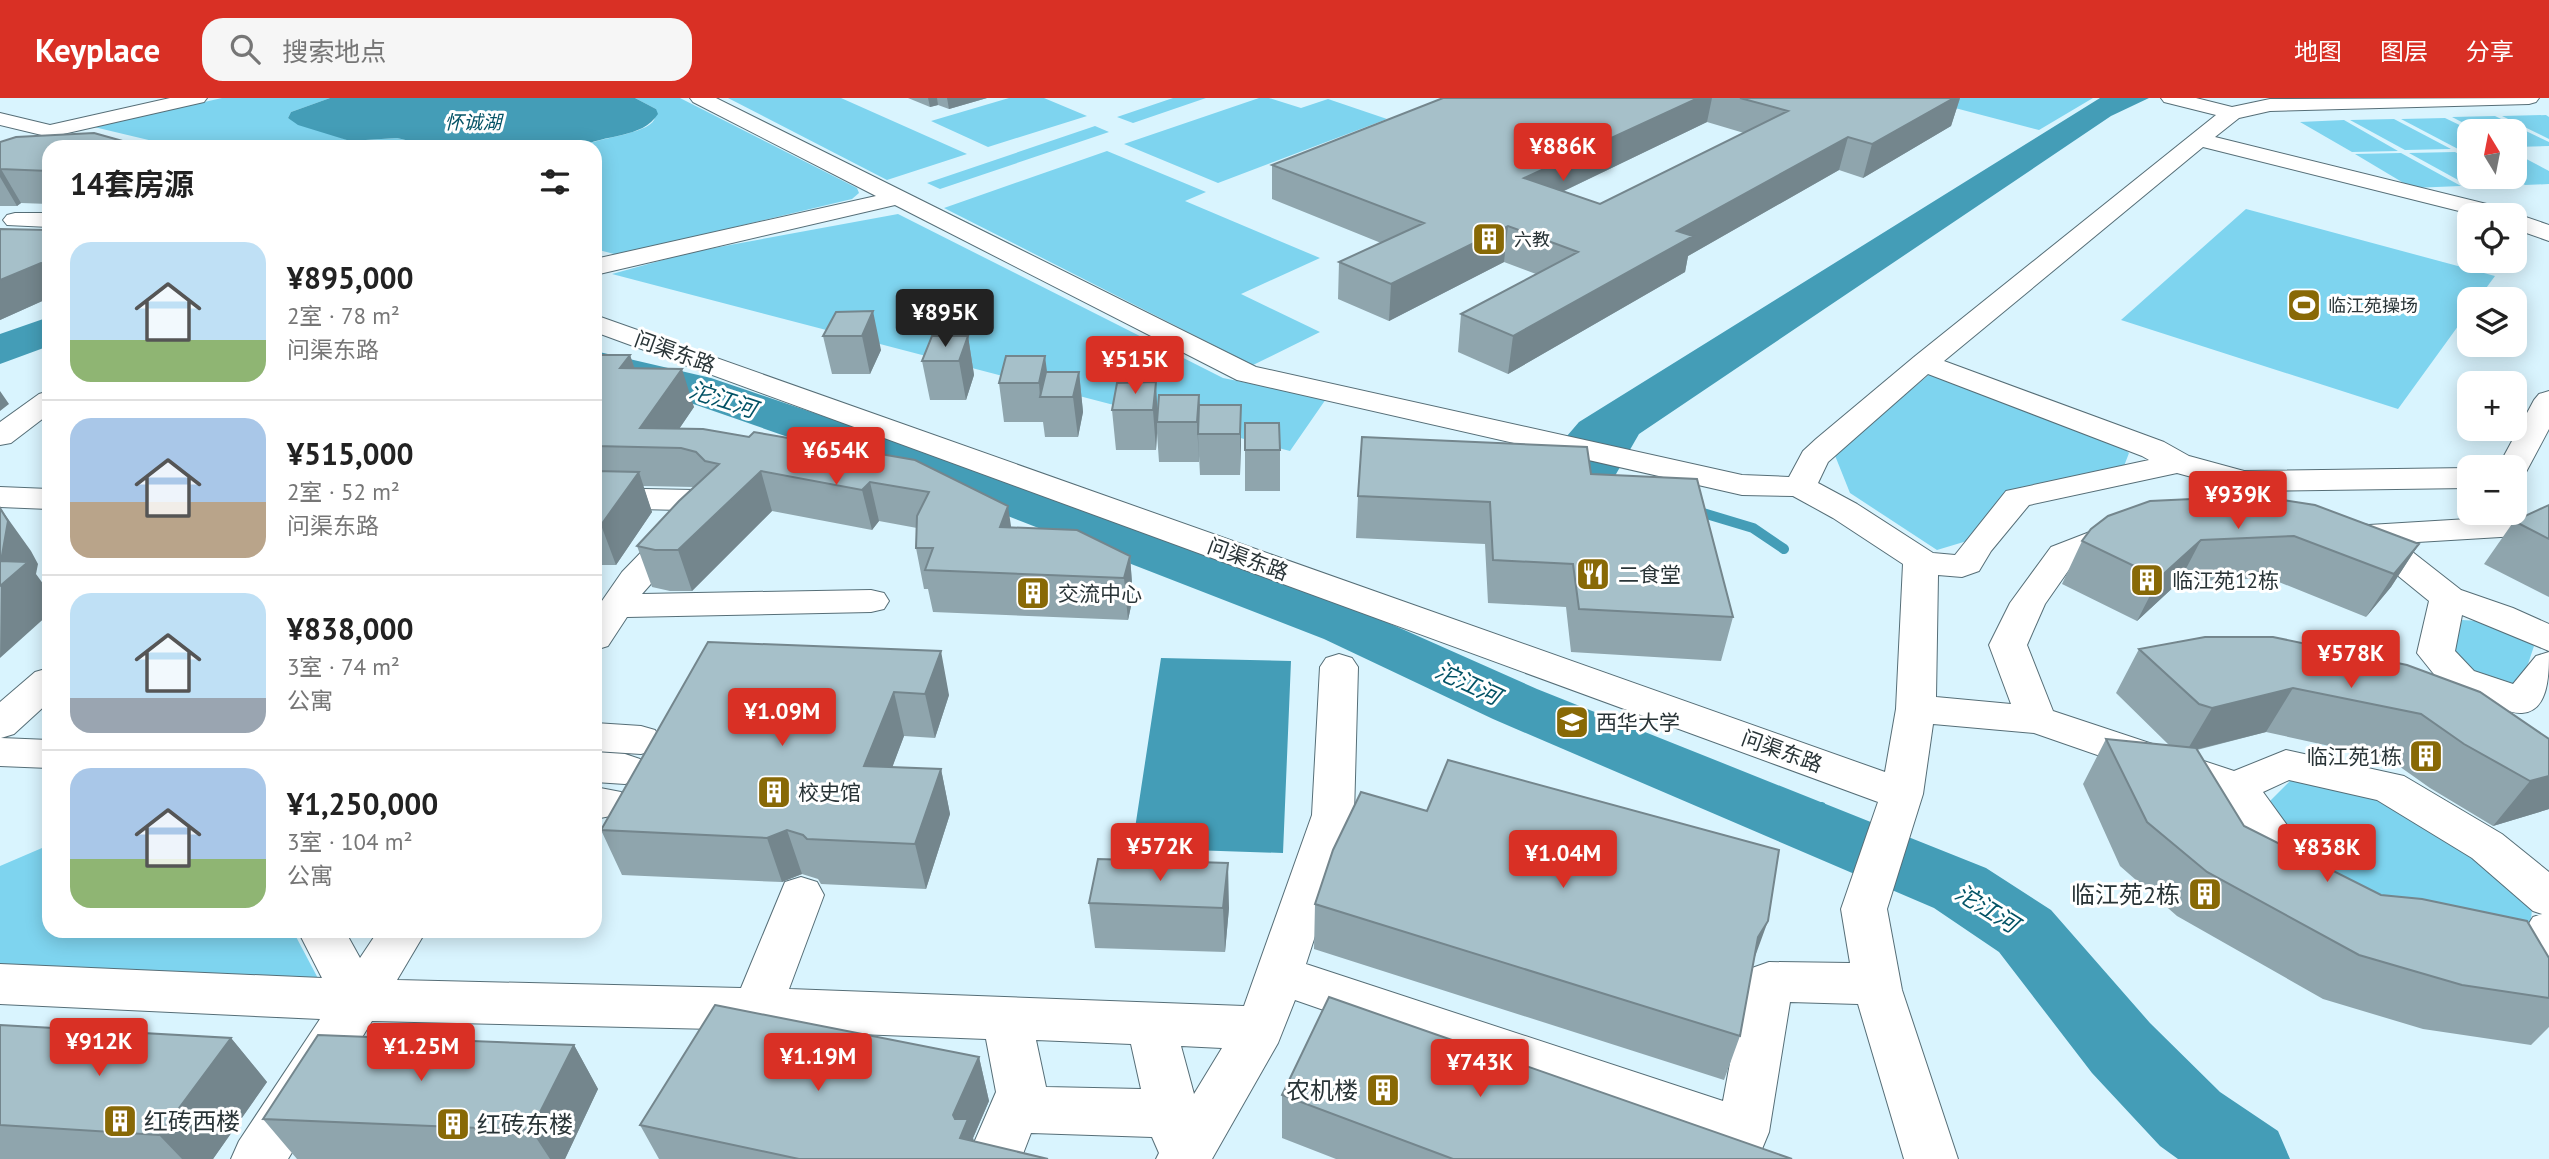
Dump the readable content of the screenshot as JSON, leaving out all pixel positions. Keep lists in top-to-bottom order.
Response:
{
  "streets": {
    "street": ["问渠东路"]
  },
  "water": ["怀诚湖", "沱江河"],
  "places": {
    "building": [
      "六教",
      "临江苑12栋",
      "交流中心",
      "临江苑1栋",
      "校史馆",
      "临江苑2栋",
      "农机楼",
      "红砖西楼",
      "红砖东楼"
    ],
    "sports": ["临江苑操场"],
    "restaurant": ["二食堂"],
    "school or university": ["西华大学"]
  },
  "north": "top",
  "page": {
    "header": "Keyplace",
    "search": "搜索地点",
    "nav": ["地图", "图层", "分享"],
    "map_buttons": ["+", "−"],
    "price": [
      "¥886K",
      "¥895K",
      "¥515K",
      "¥654K",
      "¥939K",
      "¥578K",
      "¥1.09M",
      "¥572K",
      "¥838K",
      "¥1.04M",
      "¥912K",
      "¥1.25M",
      "¥1.19M",
      "¥743K"
    ],
    "heading": "14套房源",
    "list": [
      {
        "name": "¥895,000",
        "note": "2室 · 78 m² · 问渠东路"
      },
      {
        "name": "¥515,000",
        "note": "2室 · 52 m² · 问渠东路"
      },
      {
        "name": "¥838,000",
        "note": "3室 · 74 m² · 公寓"
      },
      {
        "name": "¥1,250,000",
        "note": "3室 · 104 m² · 公寓"
      }
    ]
  }
}
